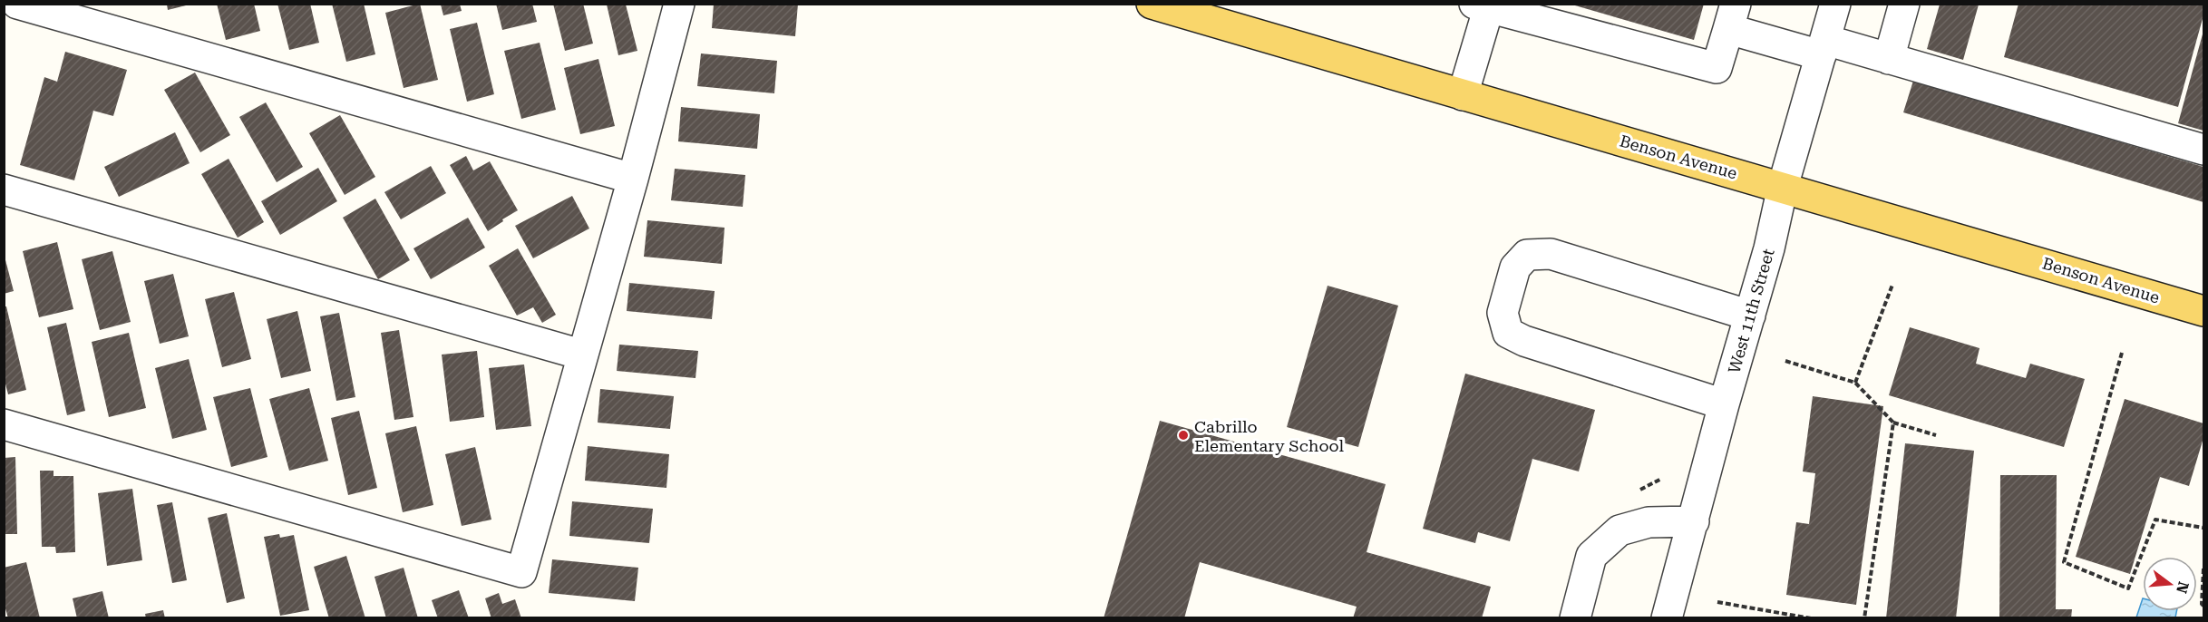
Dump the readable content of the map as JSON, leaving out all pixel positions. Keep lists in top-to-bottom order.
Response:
{
  "streets": {
    "main road": ["Benson Avenue"],
    "street": ["West 11th Street"]
  },
  "crossings": [
    ["Benson Avenue", "West 11th Street"]
  ],
  "places": ["Cabrillo Elementary School"],
  "north": "right"
}
